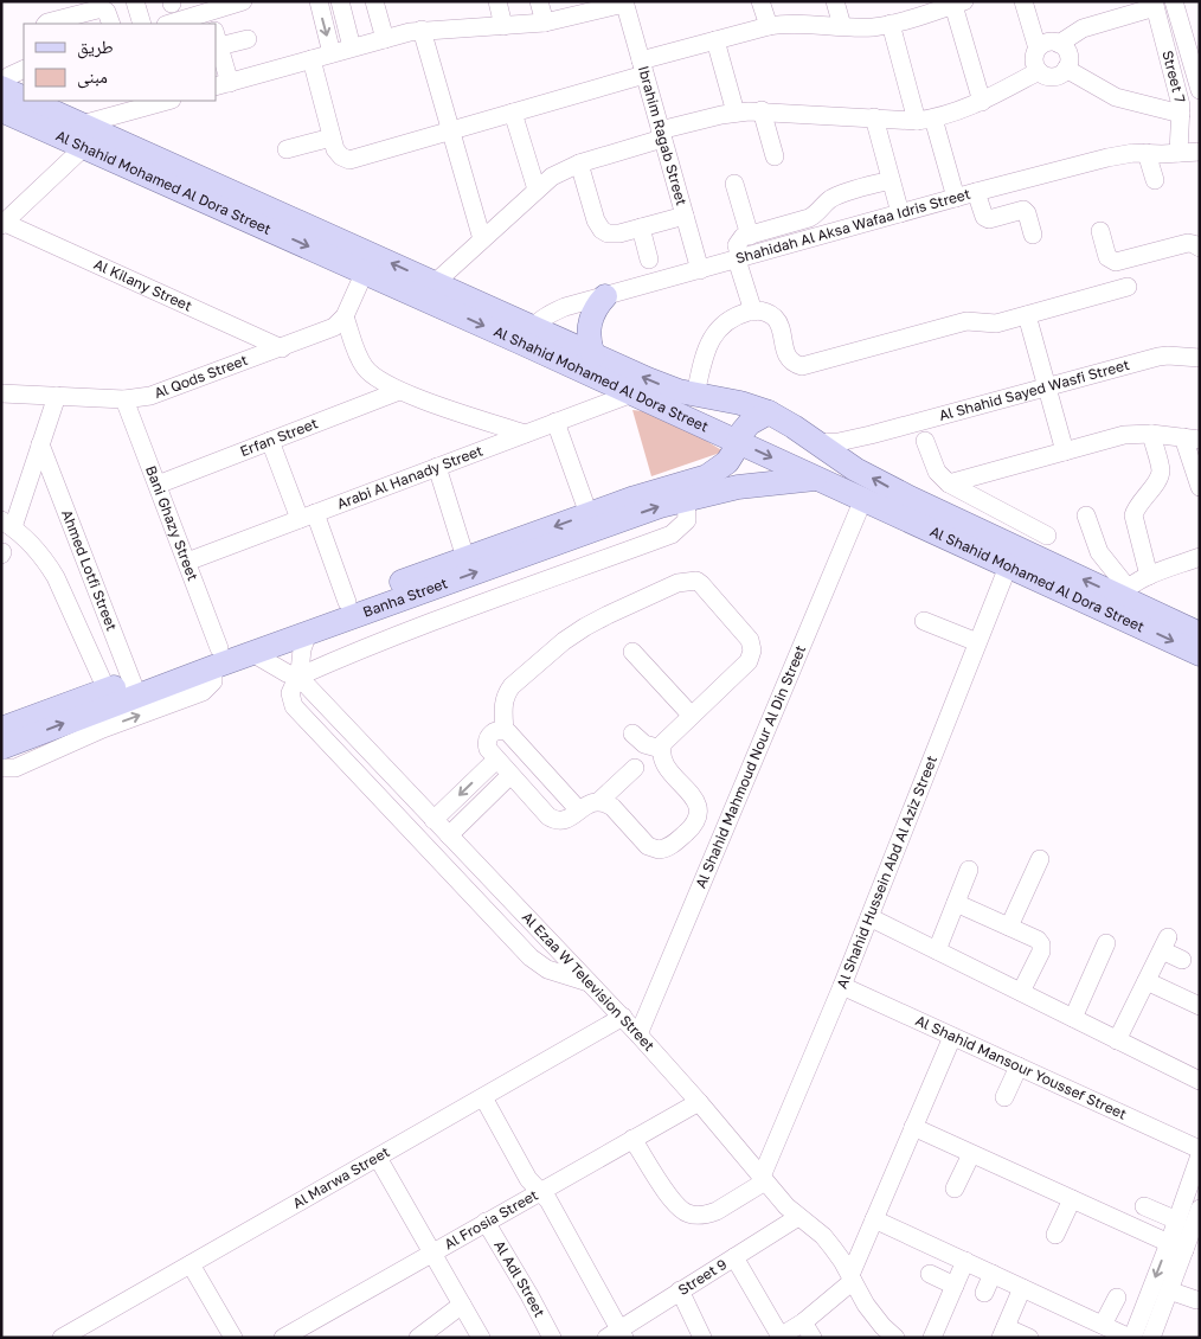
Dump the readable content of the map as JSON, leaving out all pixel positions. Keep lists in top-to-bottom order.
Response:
{
  "streets": {
    "main road": ["Al Shahid Mohamed Al Dora Street", "Banha Street"],
    "street": [
      "Street 7",
      "Ibrahim Ragab Street",
      "Shahidah Al Aksa Wafaa Idris Street",
      "Al Kilany Street",
      "Al Qods Street",
      "Al Shahid Sayed Wasfi Street",
      "Erfan Street",
      "Arabi Al Hanady Street",
      "Bani Ghazy Street",
      "Ahmed Lotfi Street",
      "Al Shahid Mahmoud Nour Al Din Street",
      "Al Shahid Hussein Abd Al Aziz Street",
      "Al Ezaa W Television Street",
      "Al Shahid Mansour Youssef Street",
      "Al Marwa Street",
      "Al Frosia Street",
      "Street 9",
      "Al Adl Street"
    ]
  },
  "crossings": [
    ["Street 7", "Shahidah Al Aksa Wafaa Idris Street"],
    ["Ibrahim Ragab Street", "Shahidah Al Aksa Wafaa Idris Street"],
    ["Al Shahid Mohamed Al Dora Street", "Shahidah Al Aksa Wafaa Idris Street"],
    ["Al Shahid Mohamed Al Dora Street", "Al Qods Street"],
    ["Al Shahid Mohamed Al Dora Street", "Al Shahid Sayed Wasfi Street"],
    ["Al Shahid Mohamed Al Dora Street", "Arabi Al Hanady Street"],
    ["Al Shahid Mohamed Al Dora Street", "Banha Street"],
    ["Al Shahid Mohamed Al Dora Street", "Al Shahid Mahmoud Nour Al Din Street"],
    ["Al Shahid Mohamed Al Dora Street", "Al Shahid Hussein Abd Al Aziz Street"],
    ["Al Kilany Street", "Al Qods Street"],
    ["Al Qods Street", "Bani Ghazy Street"],
    ["Erfan Street", "Bani Ghazy Street"],
    ["Arabi Al Hanady Street", "Bani Ghazy Street"],
    ["Bani Ghazy Street", "Banha Street"],
    ["Ahmed Lotfi Street", "Banha Street"],
    ["Banha Street", "Al Ezaa W Television Street"],
    ["Al Shahid Mahmoud Nour Al Din Street", "Al Ezaa W Television Street"],
    ["Al Shahid Hussein Abd Al Aziz Street", "Al Ezaa W Television Street"],
    ["Al Shahid Hussein Abd Al Aziz Street", "Al Shahid Mansour Youssef Street"],
    ["Al Ezaa W Television Street", "Al Marwa Street"],
    ["Al Ezaa W Television Street", "Al Frosia Street"],
    ["Al Ezaa W Television Street", "Street 9"],
    ["Al Frosia Street", "Al Adl Street"]
  ],
  "legend": ["طريق", "مبنى"]
}
